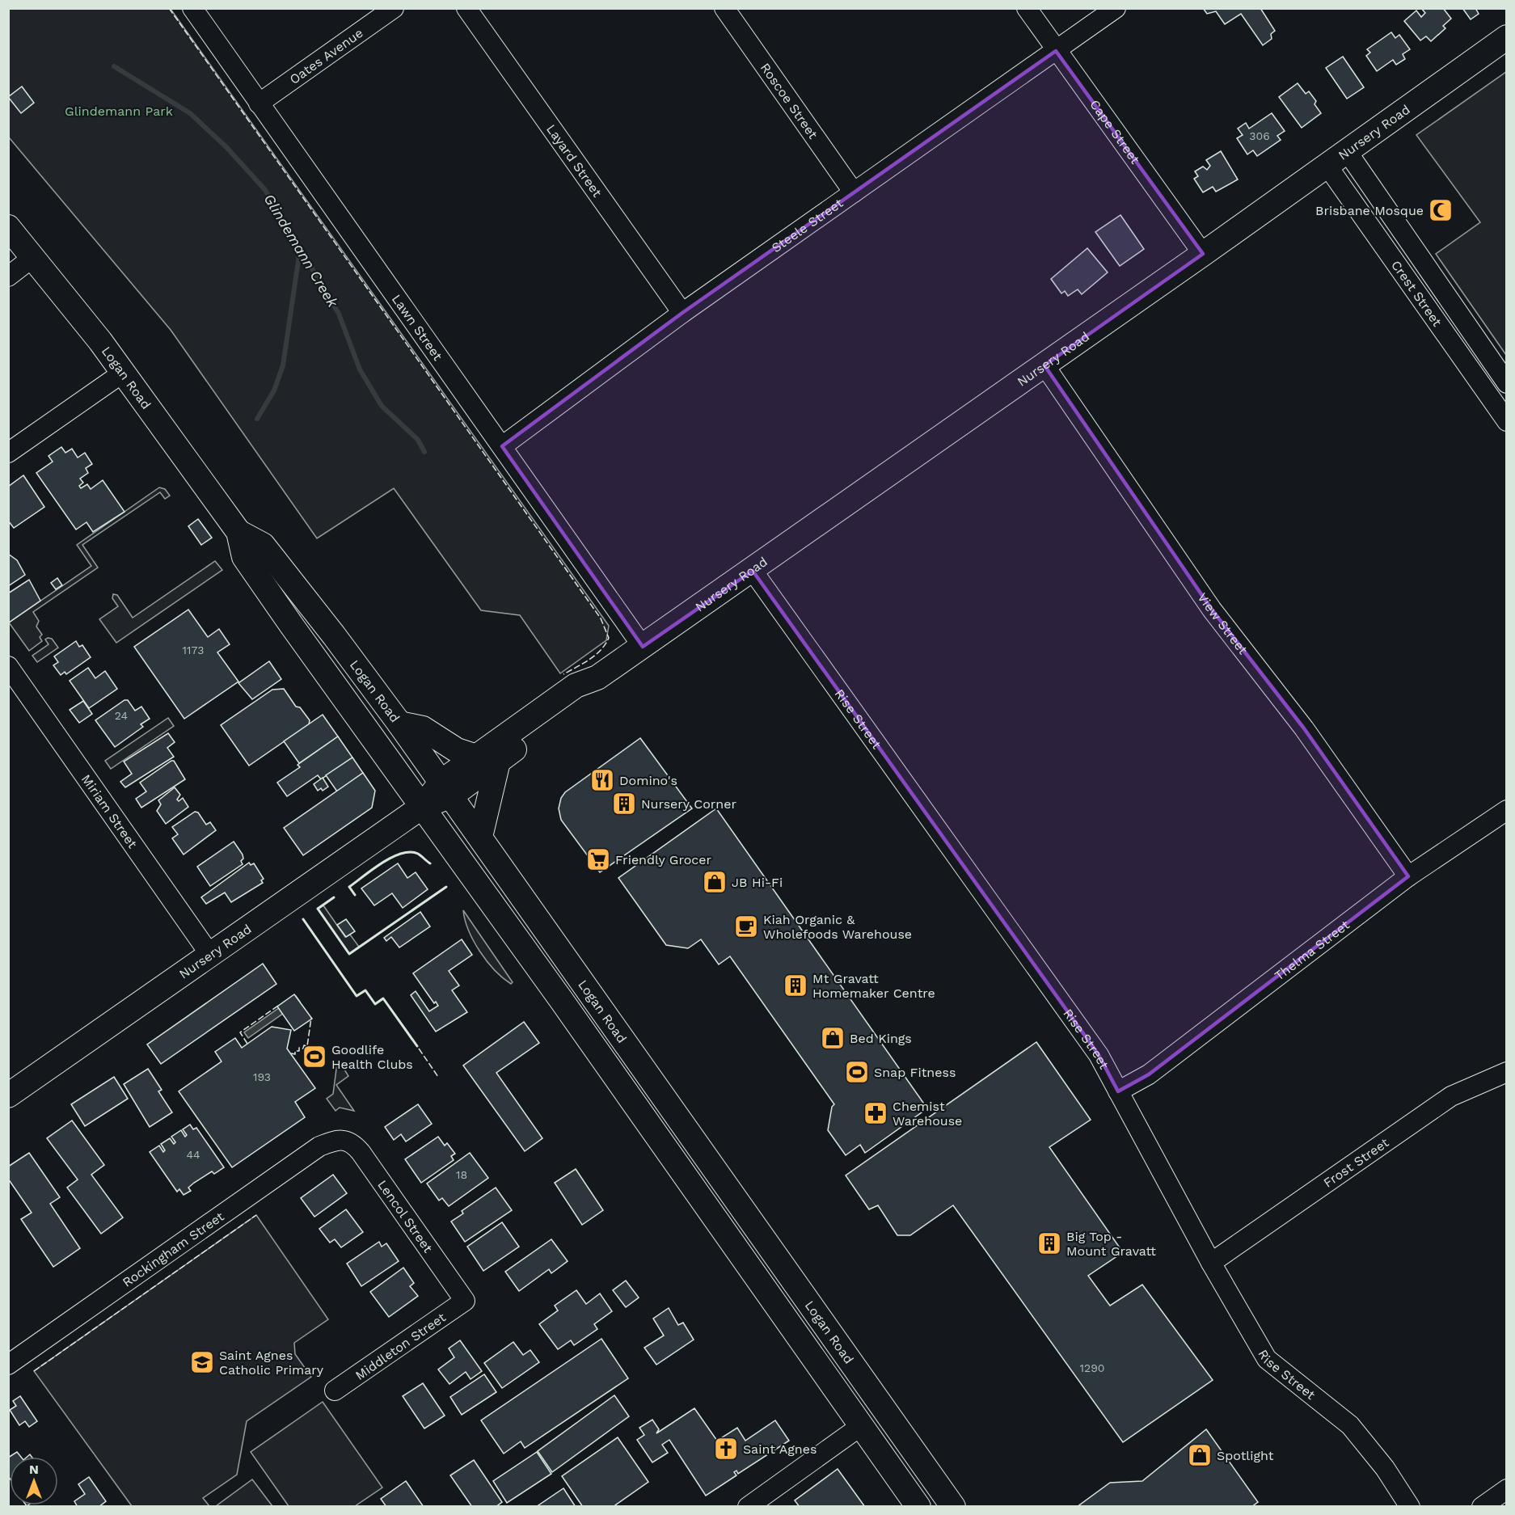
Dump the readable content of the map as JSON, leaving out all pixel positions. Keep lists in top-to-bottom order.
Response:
{
  "streets": {
    "main road": ["Nursery Road", "Logan Road"],
    "street": [
      "Oates Avenue",
      "Roscoe Street",
      "Cape Street",
      "Layard Street",
      "Steele Street",
      "Crest Street",
      "Lawn Street",
      "View Street",
      "Rise Street",
      "Miriam Street",
      "Thelma Street",
      "Frost Street",
      "Lencol Street",
      "Rockingham Street",
      "Middleton Street"
    ]
  },
  "crossings": [
    ["Oates Avenue", "Lawn Street"],
    ["Roscoe Street", "Steele Street"],
    ["Cape Street", "Nursery Road"],
    ["Cape Street", "Steele Street"],
    ["Nursery Road", "Crest Street"],
    ["Nursery Road", "Lawn Street"],
    ["Nursery Road", "Logan Road"],
    ["Nursery Road", "View Street"],
    ["Nursery Road", "Rise Street"],
    ["Nursery Road", "Miriam Street"],
    ["Layard Street", "Steele Street"],
    ["Steele Street", "Lawn Street"],
    ["View Street", "Thelma Street"],
    ["Rise Street", "Thelma Street"],
    ["Rise Street", "Frost Street"],
    ["Lencol Street", "Rockingham Street"],
    ["Lencol Street", "Middleton Street"]
  ],
  "water": ["Glindemann Creek"],
  "parks": ["Glindemann Park"],
  "places": {
    "mosque": ["Brisbane Mosque"],
    "restaurant": ["Domino's"],
    "building": ["Nursery Corner", "Mt Gravatt Homemaker Centre", "Big Top - Mount Gravatt"],
    "supermarket": ["Friendly Grocer"],
    "shop": ["JB Hi-Fi", "Bed Kings", "Spotlight"],
    "cafe": ["Kiah Organic & Wholefoods Warehouse"],
    "sports": ["Goodlife Health Clubs", "Snap Fitness"],
    "pharmacy": ["Chemist Warehouse"],
    "school or university": ["Saint Agnes Catholic Primary"],
    "church": ["Saint Agnes"]
  },
  "house_numbers": [
    "306",
    "1173",
    "24",
    "193",
    "44",
    "18",
    "1290"
  ],
  "north": "top"
}
